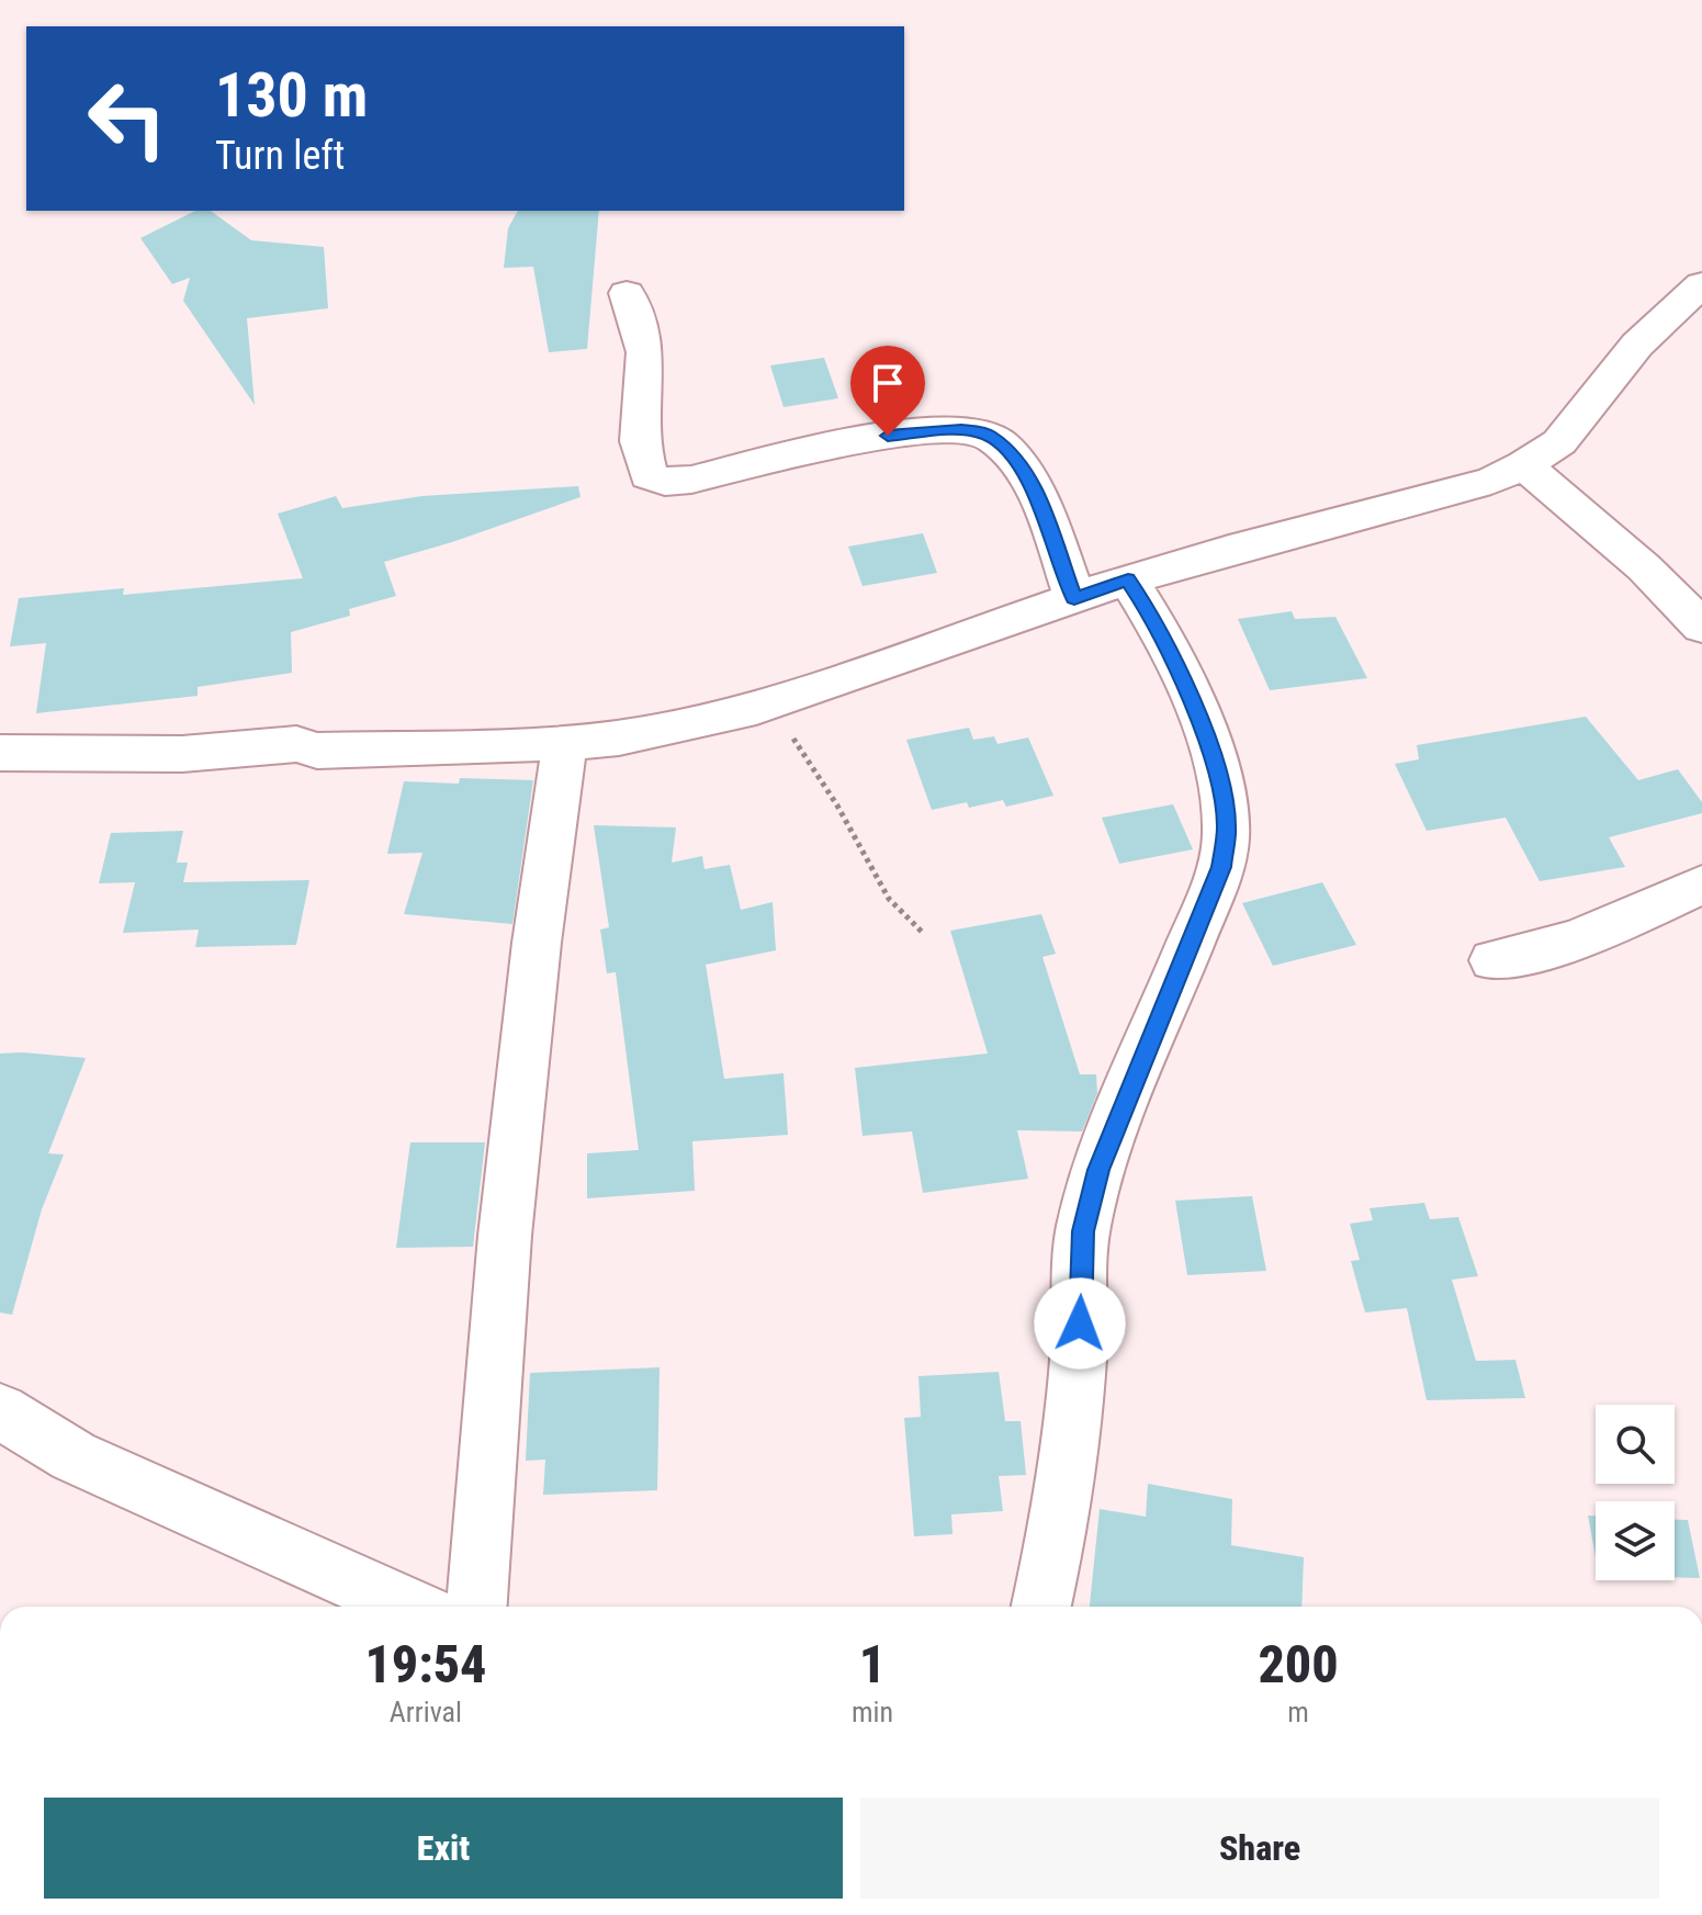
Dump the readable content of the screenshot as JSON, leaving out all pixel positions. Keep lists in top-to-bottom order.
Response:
{
  "page": {
    "turn": ["130 m", "Turn left"],
    "eta": [
      "19:54",
      "Arrival",
      "1",
      "min",
      "200",
      "m"
    ],
    "buttons": ["Exit", "Share"]
  }
}
